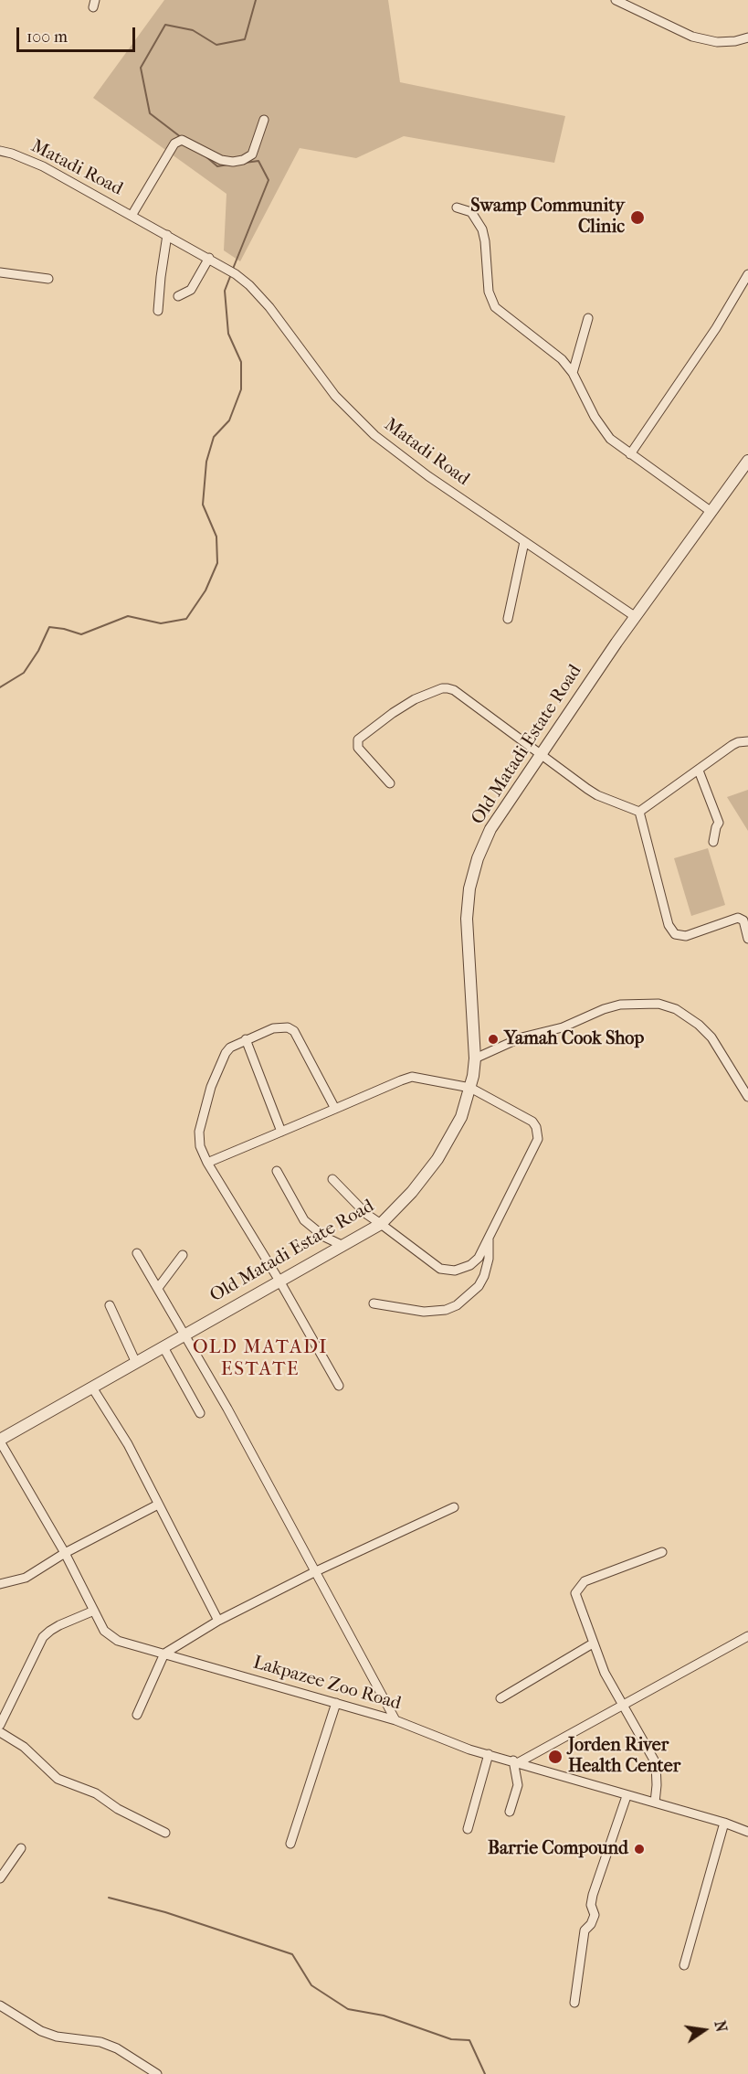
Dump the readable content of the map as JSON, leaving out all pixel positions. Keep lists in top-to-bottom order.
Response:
{
  "streets": {
    "street": ["Matadi Road", "Old Matadi Estate Road", "Lakpazee Zoo Road"]
  },
  "crossings": [
    ["Matadi Road", "Old Matadi Estate Road"],
    ["Old Matadi Estate Road", "Lakpazee Zoo Road"]
  ],
  "districts": ["OLD MATADI ESTATE"],
  "places": [
    "Swamp Community Clinic",
    "Yamah Cook Shop",
    "Jorden River Health Center",
    "Barrie Compound"
  ],
  "scale_bar": "100 m",
  "north": "right"
}
